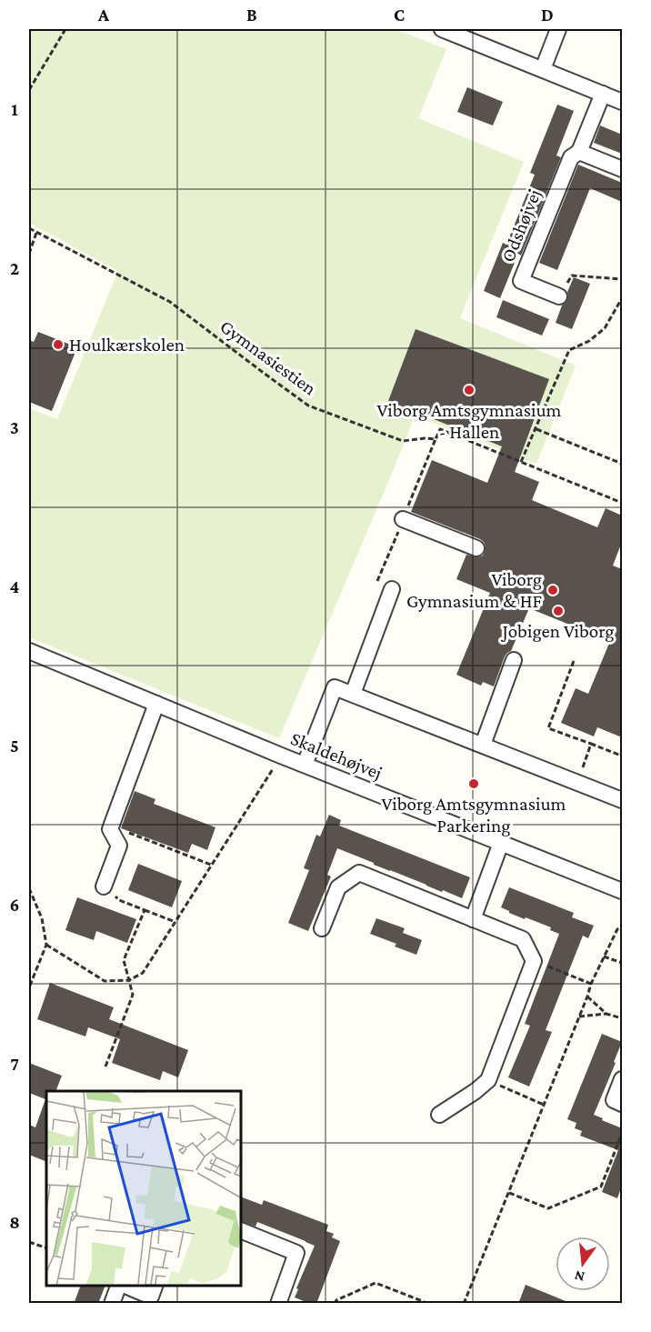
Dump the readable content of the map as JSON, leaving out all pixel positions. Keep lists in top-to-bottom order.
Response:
{
  "streets": {
    "street": ["Odshøjvej", "Skaldehøjvej"],
    "path": ["Gymnasiestien"]
  },
  "places": [
    "Houlkærskolen",
    "Viborg Amtsgymnasium - Hallen",
    "Viborg Gymnasium & HF",
    "Jobigen Viborg",
    "Viborg Amtsgymnasium Parkering"
  ],
  "north": "bottom",
  "grid": {
    "columns": [
      "A",
      "B",
      "C",
      "D"
    ],
    "rows": [
      "1",
      "2",
      "3",
      "4",
      "5",
      "6",
      "7",
      "8"
    ]
  }
}
